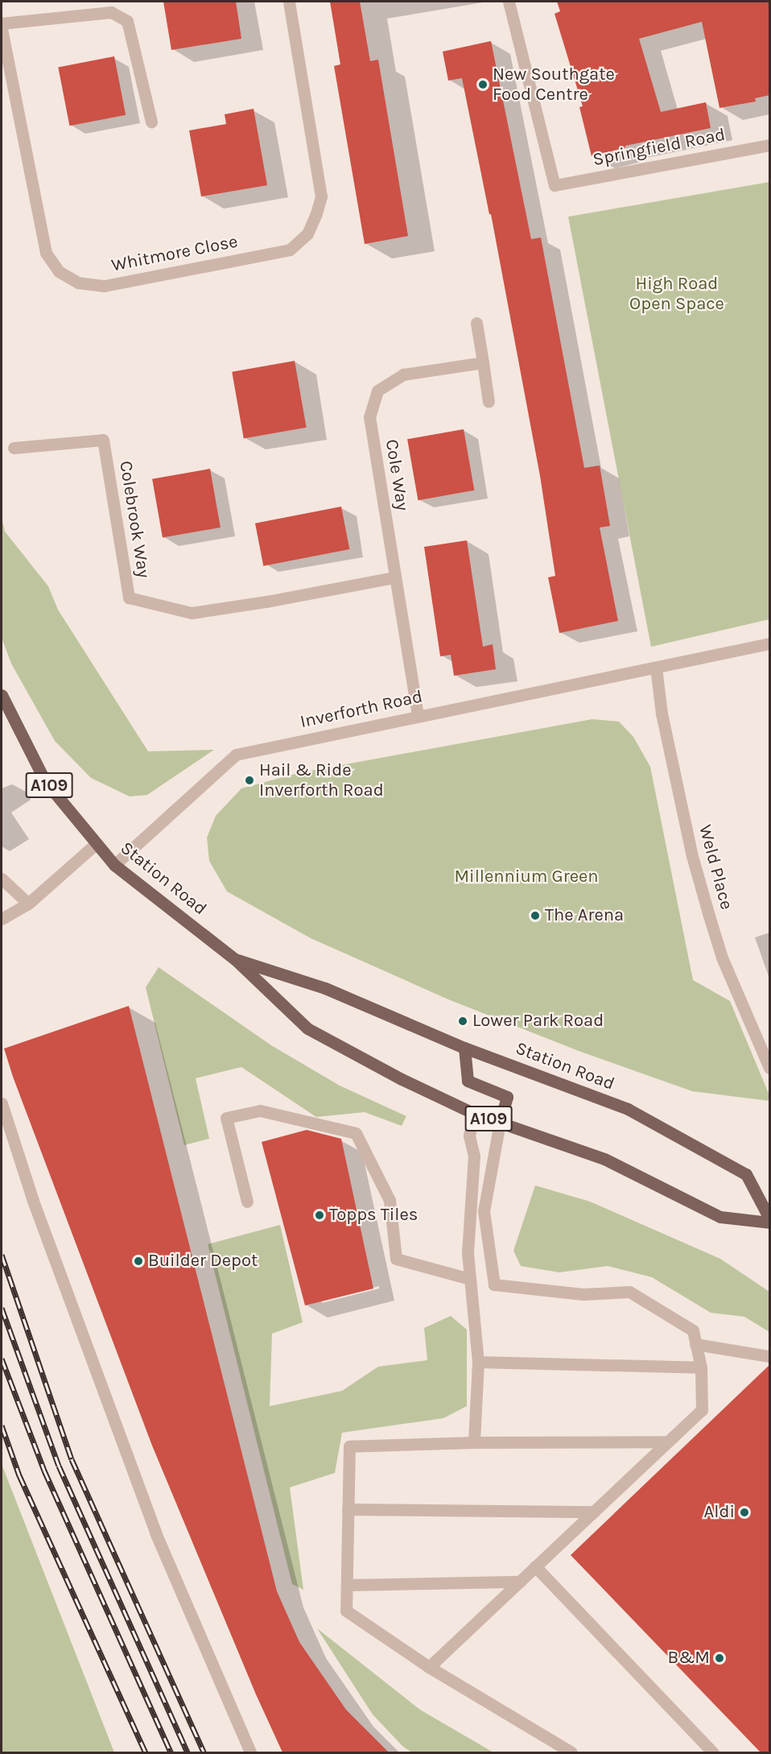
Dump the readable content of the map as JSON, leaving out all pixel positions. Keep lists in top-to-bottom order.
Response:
{
  "streets": {
    "main road": ["A109", "Station Road"],
    "street": [
      "Springfield Road",
      "Whitmore Close",
      "Cole Way",
      "Colebrook Way",
      "Inverforth Road",
      "Weld Place"
    ]
  },
  "crossings": [
    ["Cole Way", "Colebrook Way"],
    ["Cole Way", "Inverforth Road"],
    ["Inverforth Road", "Weld Place"],
    ["Inverforth Road", "Station Road"]
  ],
  "parks": ["High Road Open Space", "Millennium Green"],
  "places": [
    "New Southgate Food Centre",
    "Hail & Ride Inverforth Road",
    "The Arena",
    "Lower Park Road",
    "Topps Tiles",
    "Builder Depot",
    "Aldi",
    "B&M"
  ]
}
